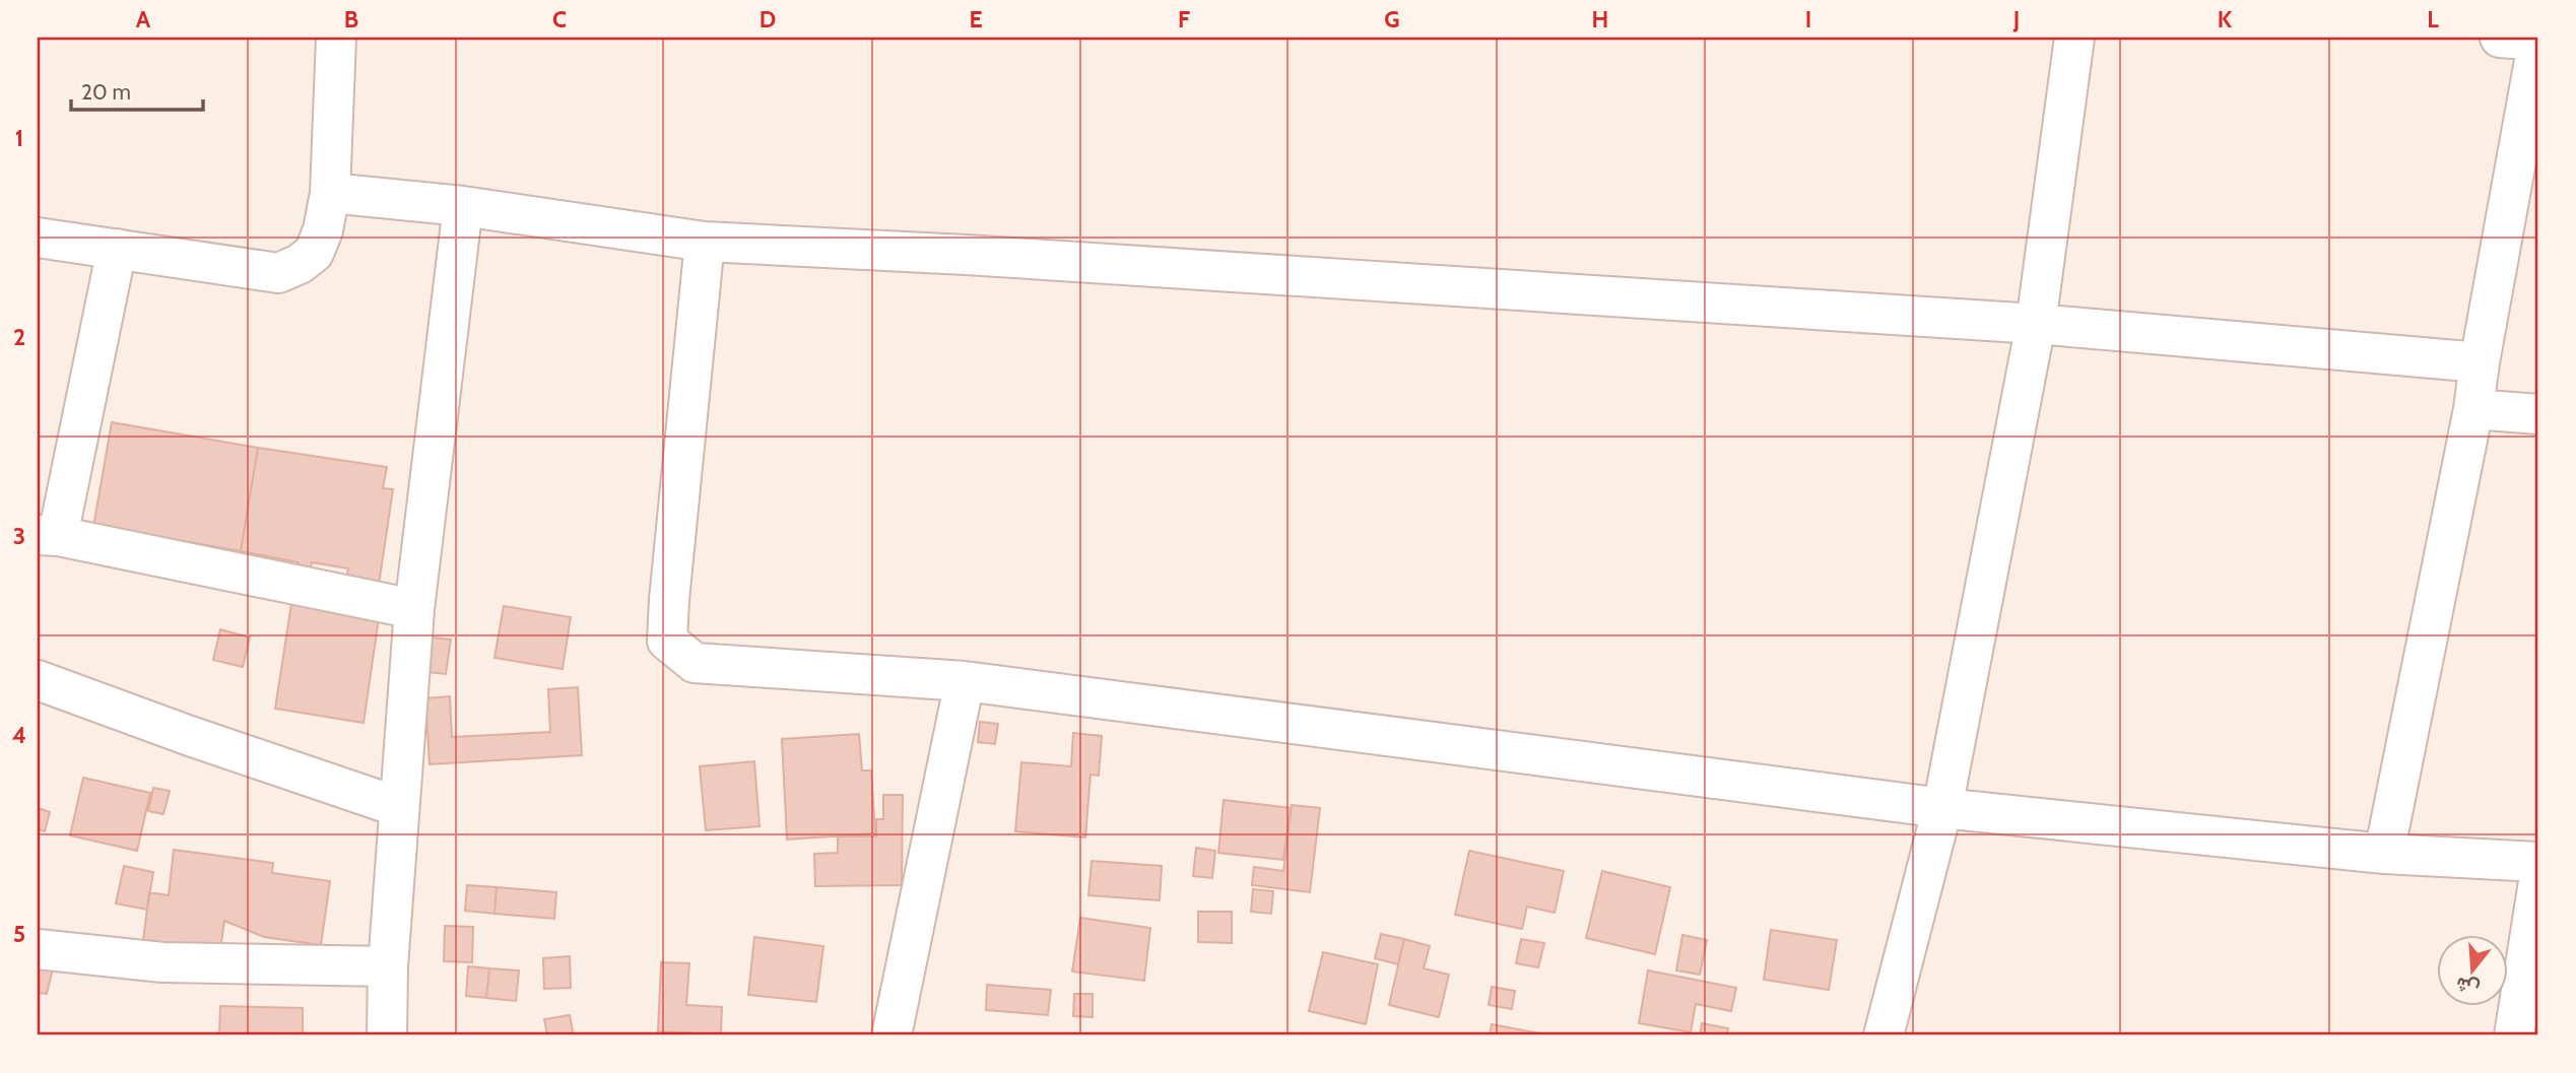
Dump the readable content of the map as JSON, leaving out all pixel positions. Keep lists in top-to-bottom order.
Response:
{
  "scale_bar": "20 m",
  "north": "bottom",
  "grid": {
    "columns": [
      "A",
      "B",
      "C",
      "D",
      "E",
      "F",
      "G",
      "H",
      "I",
      "J",
      "K",
      "L"
    ],
    "rows": [
      "1",
      "2",
      "3",
      "4",
      "5"
    ]
  }
}
